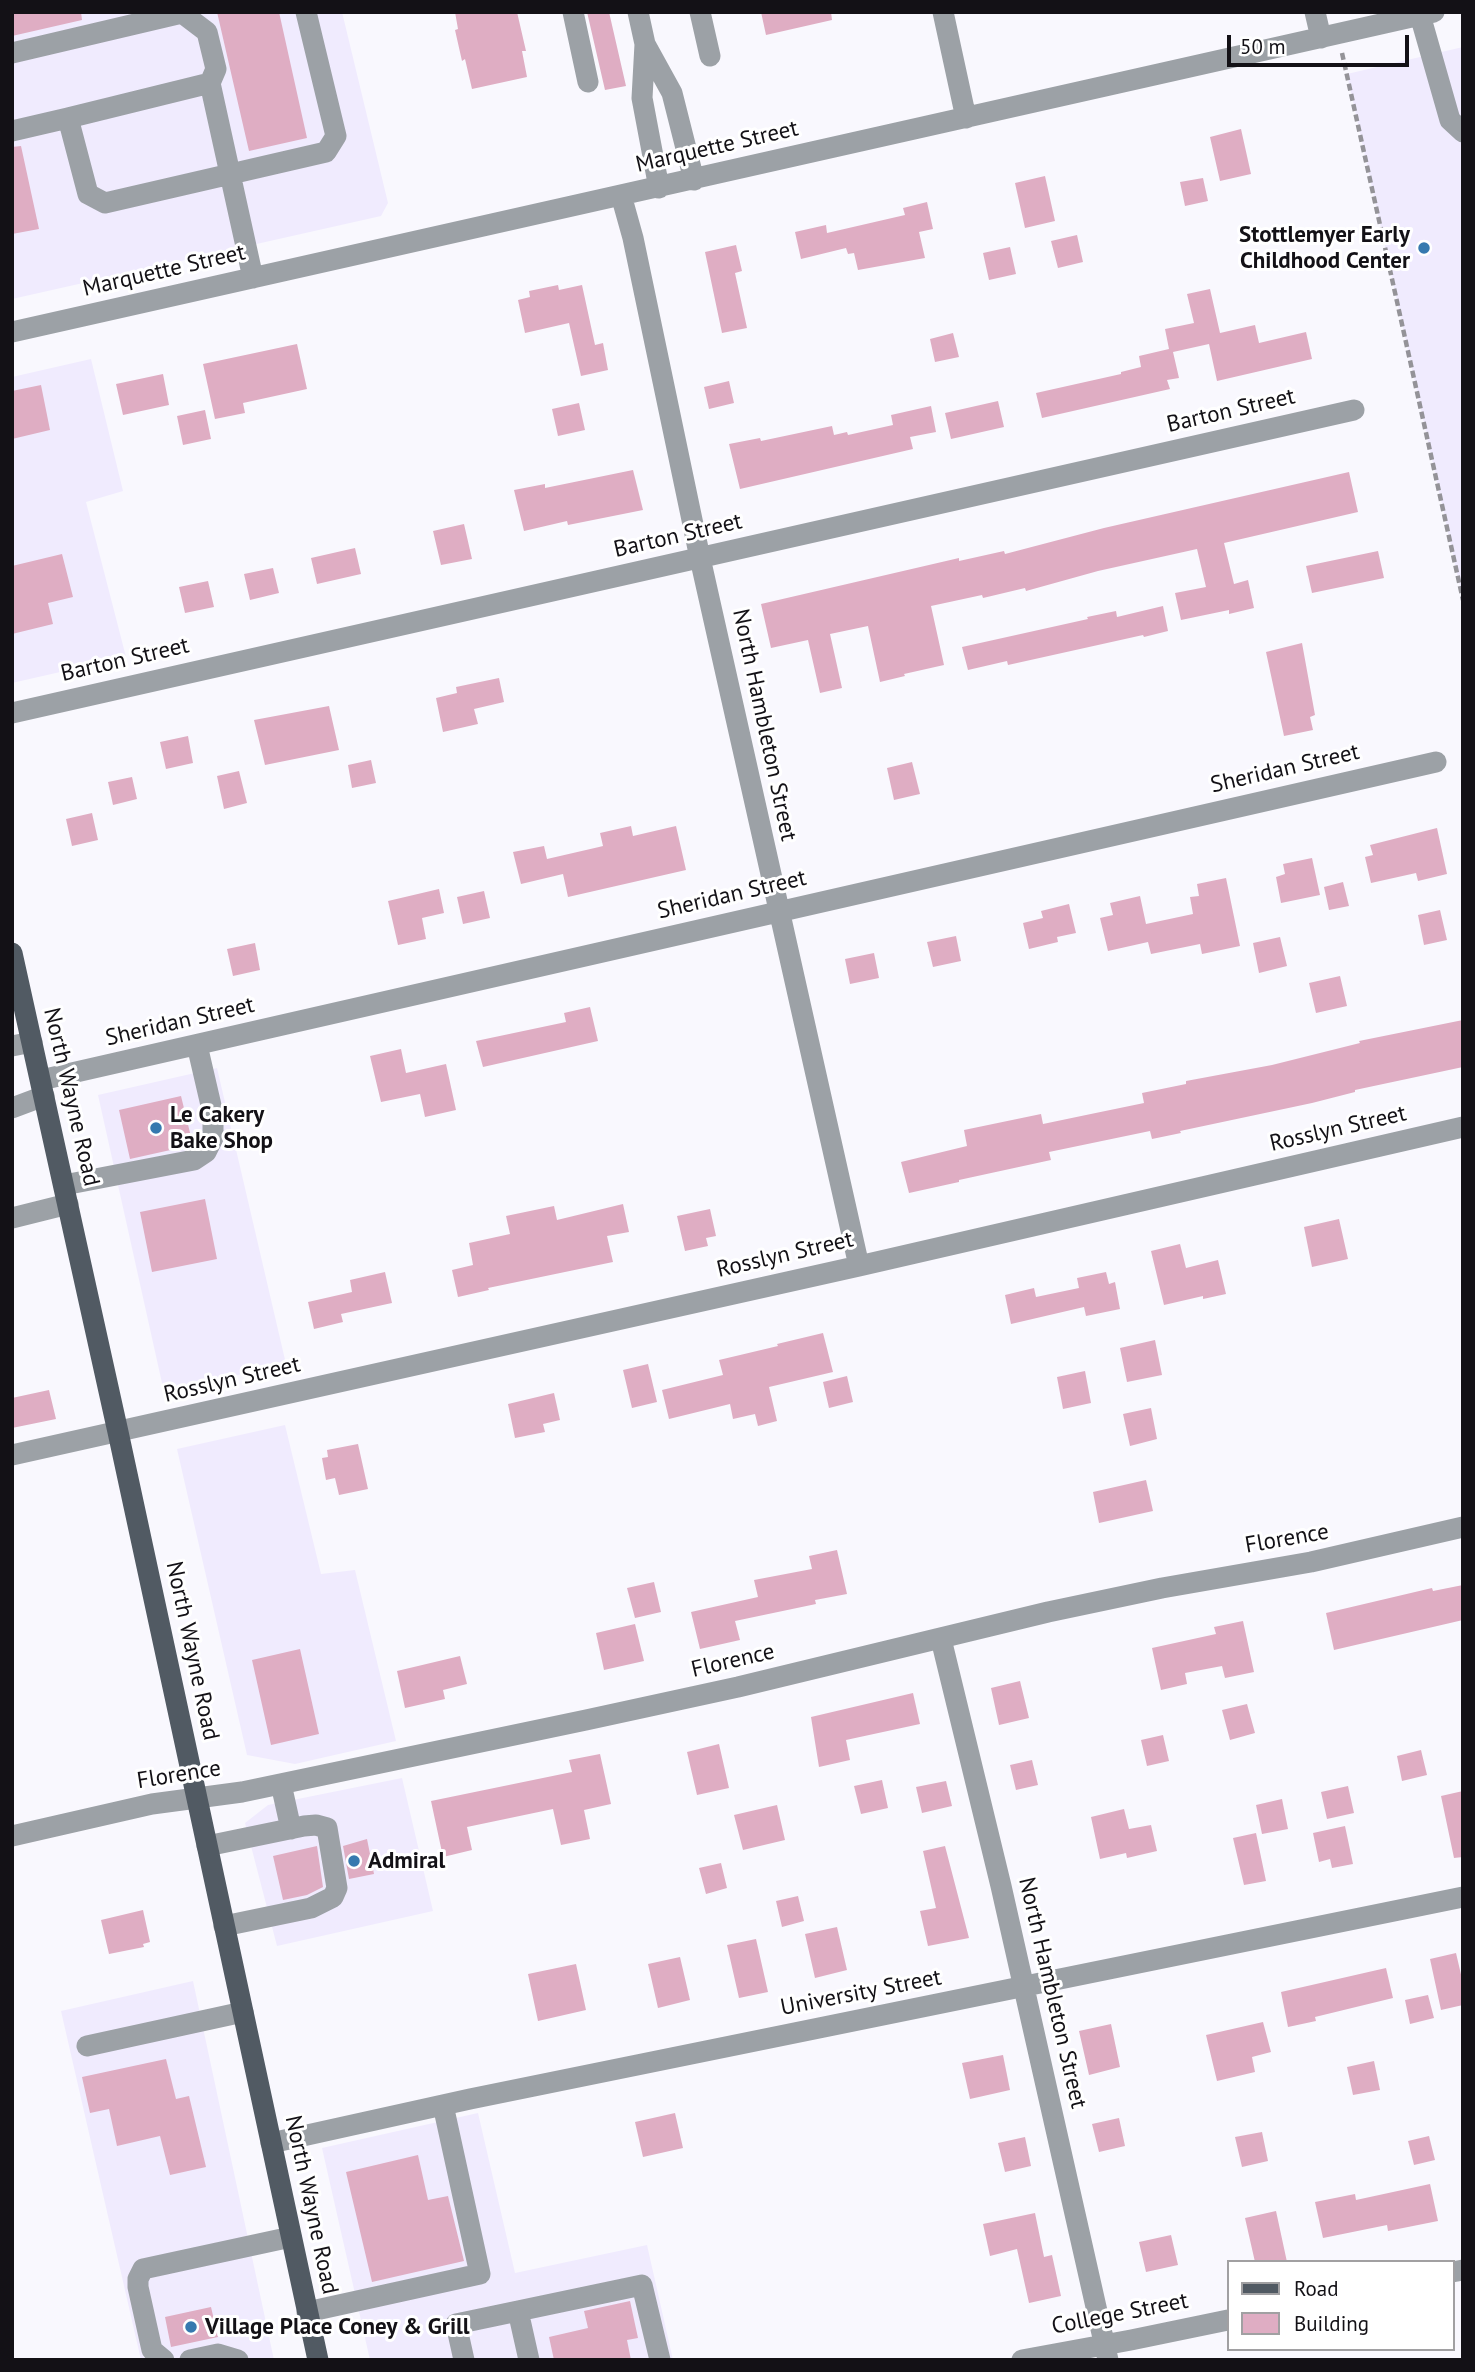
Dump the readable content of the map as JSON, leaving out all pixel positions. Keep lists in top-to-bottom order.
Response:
{
  "streets": {
    "main road": ["North Wayne Road"],
    "street": [
      "Marquette Street",
      "Barton Street",
      "North Hambleton Street",
      "Sheridan Street",
      "Rosslyn Street",
      "Florence",
      "University Street",
      "College Street"
    ]
  },
  "crossings": [
    ["Marquette Street", "North Hambleton Street"],
    ["Barton Street", "North Hambleton Street"],
    ["North Hambleton Street", "Sheridan Street"],
    ["North Hambleton Street", "Rosslyn Street"],
    ["North Hambleton Street", "Florence"],
    ["North Hambleton Street", "University Street"],
    ["North Hambleton Street", "College Street"],
    ["Sheridan Street", "North Wayne Road"],
    ["North Wayne Road", "Rosslyn Street"],
    ["North Wayne Road", "Florence"],
    ["North Wayne Road", "University Street"]
  ],
  "places": [
    "Stottlemyer Early Childhood Center",
    "Le Cakery Bake Shop",
    "Admiral",
    "Village Place Coney & Grill"
  ],
  "legend": ["Road", "Building"],
  "scale_bar": "50 m"
}
